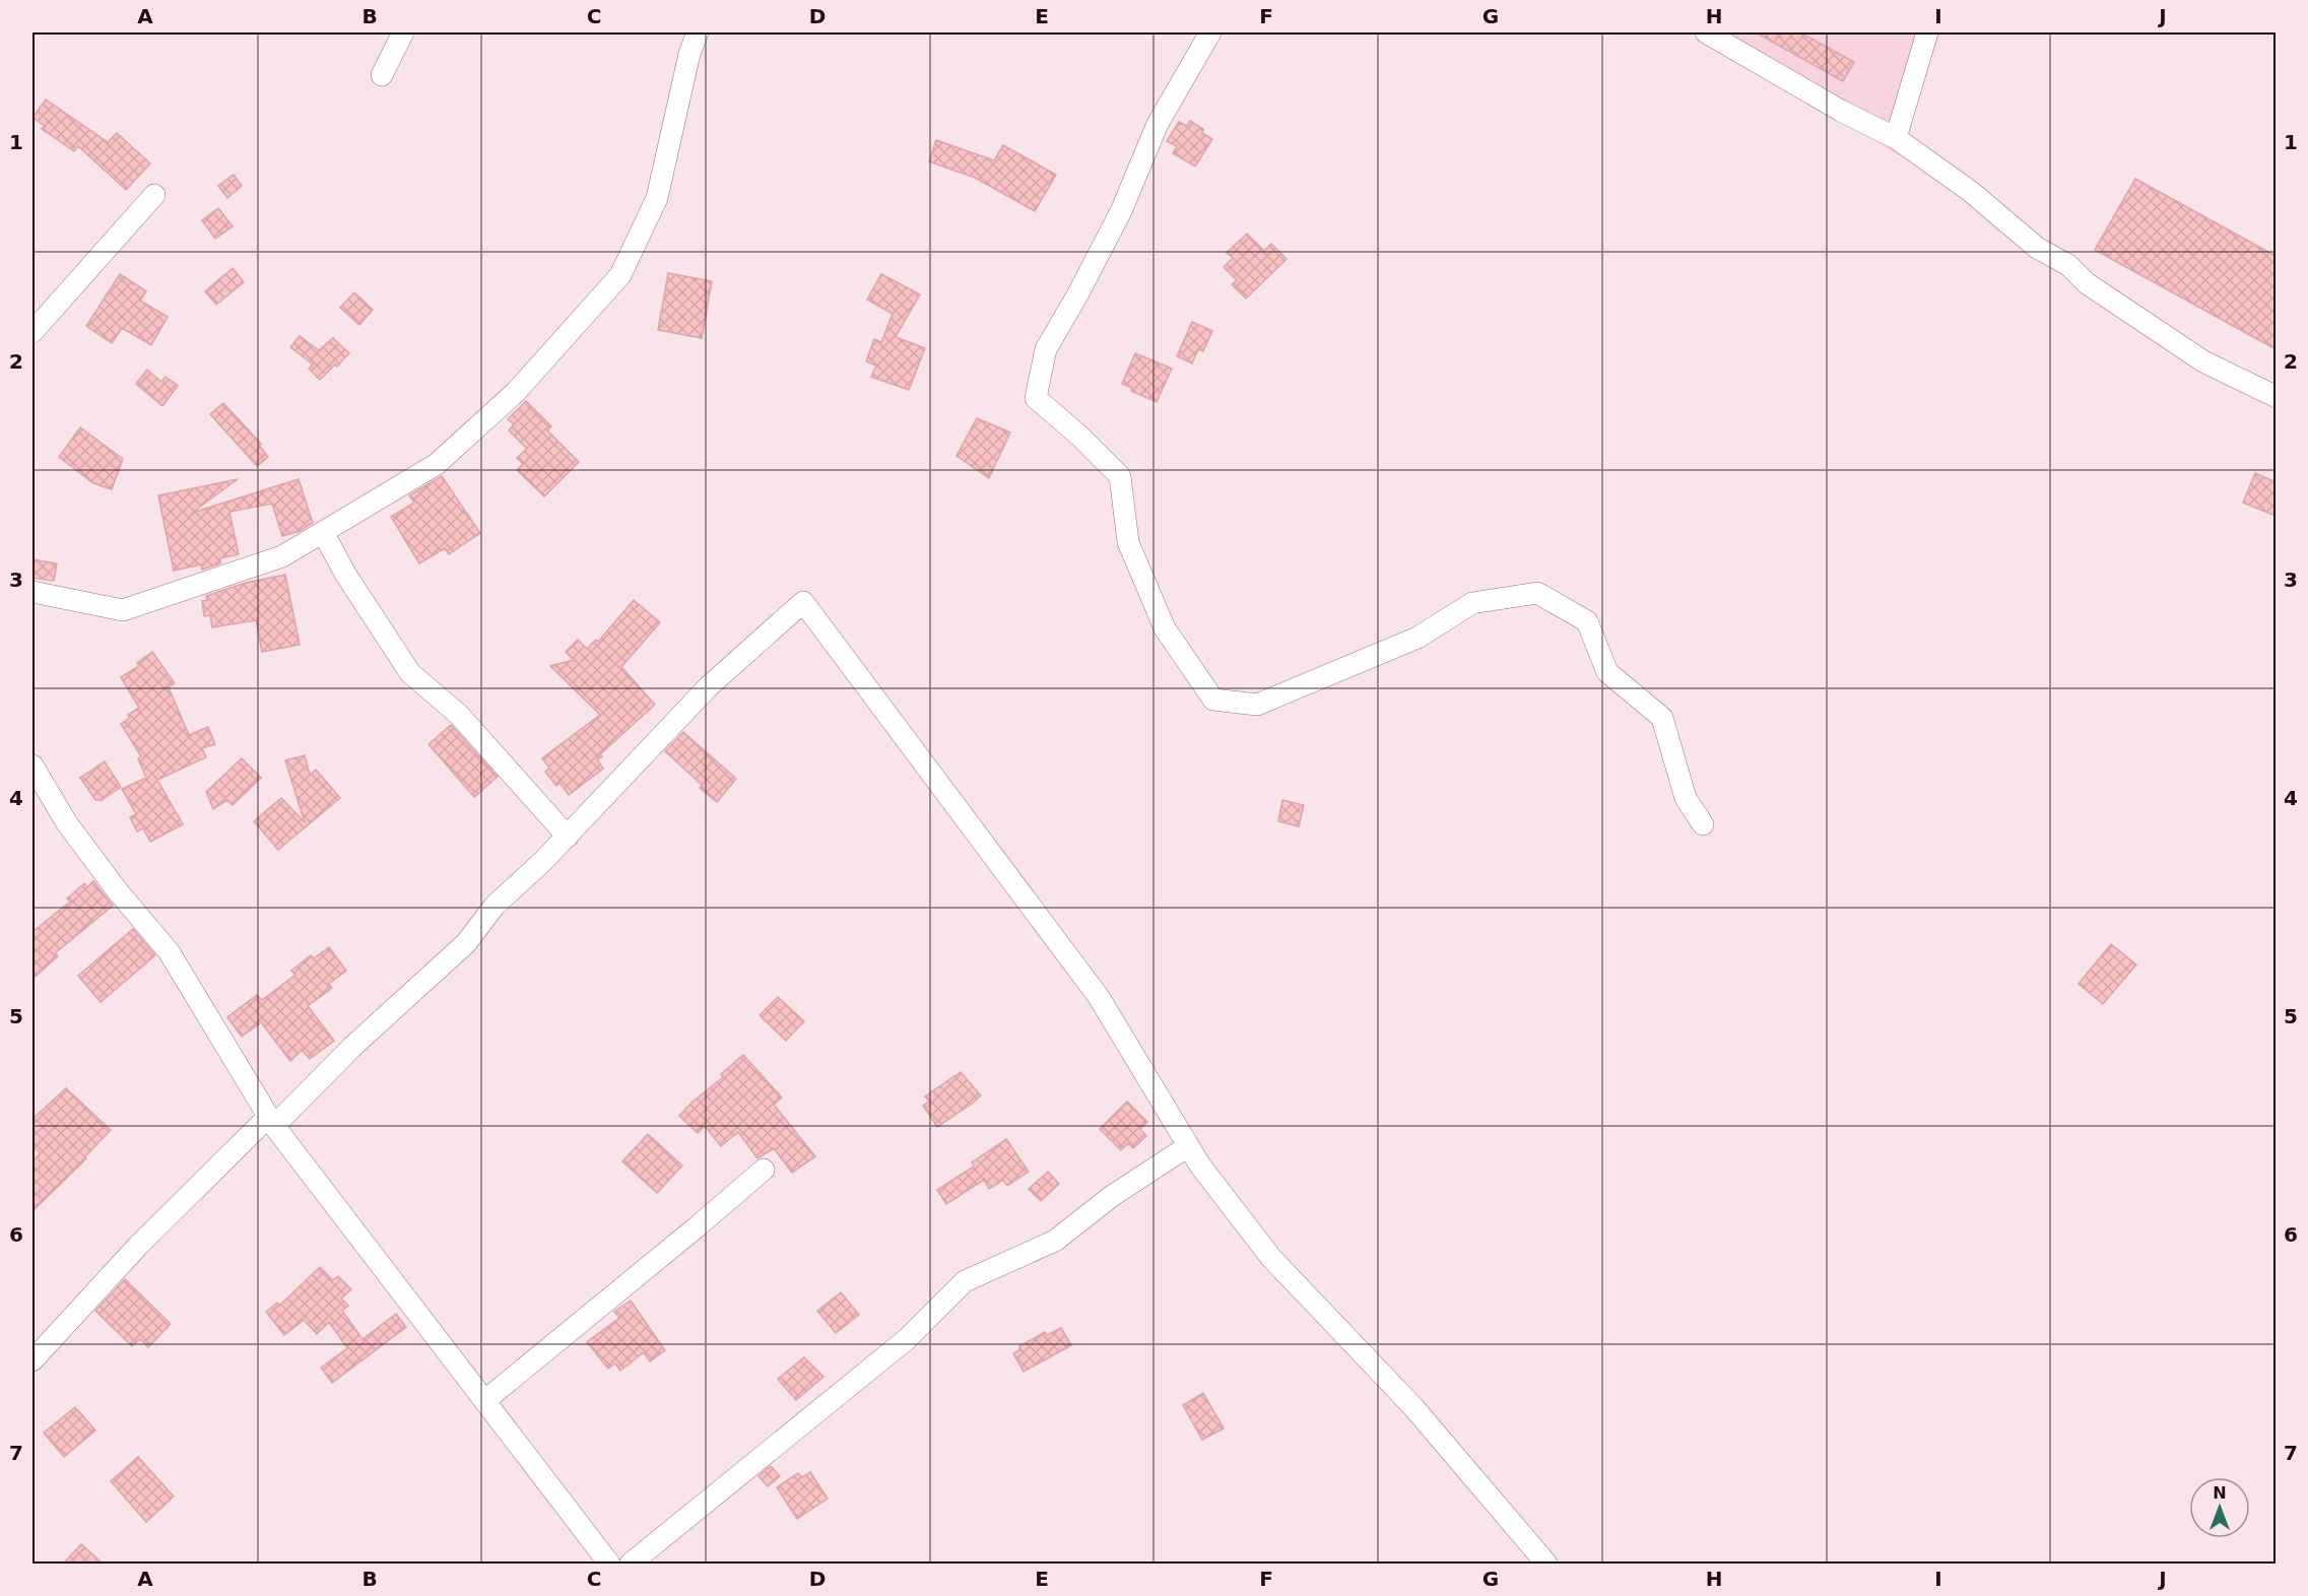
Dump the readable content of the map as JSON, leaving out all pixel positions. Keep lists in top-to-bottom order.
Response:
{
  "north": "top",
  "grid": {
    "columns": [
      "A",
      "B",
      "C",
      "D",
      "E",
      "F",
      "G",
      "H",
      "I",
      "J"
    ],
    "rows": [
      "1",
      "2",
      "3",
      "4",
      "5",
      "6",
      "7"
    ]
  }
}
